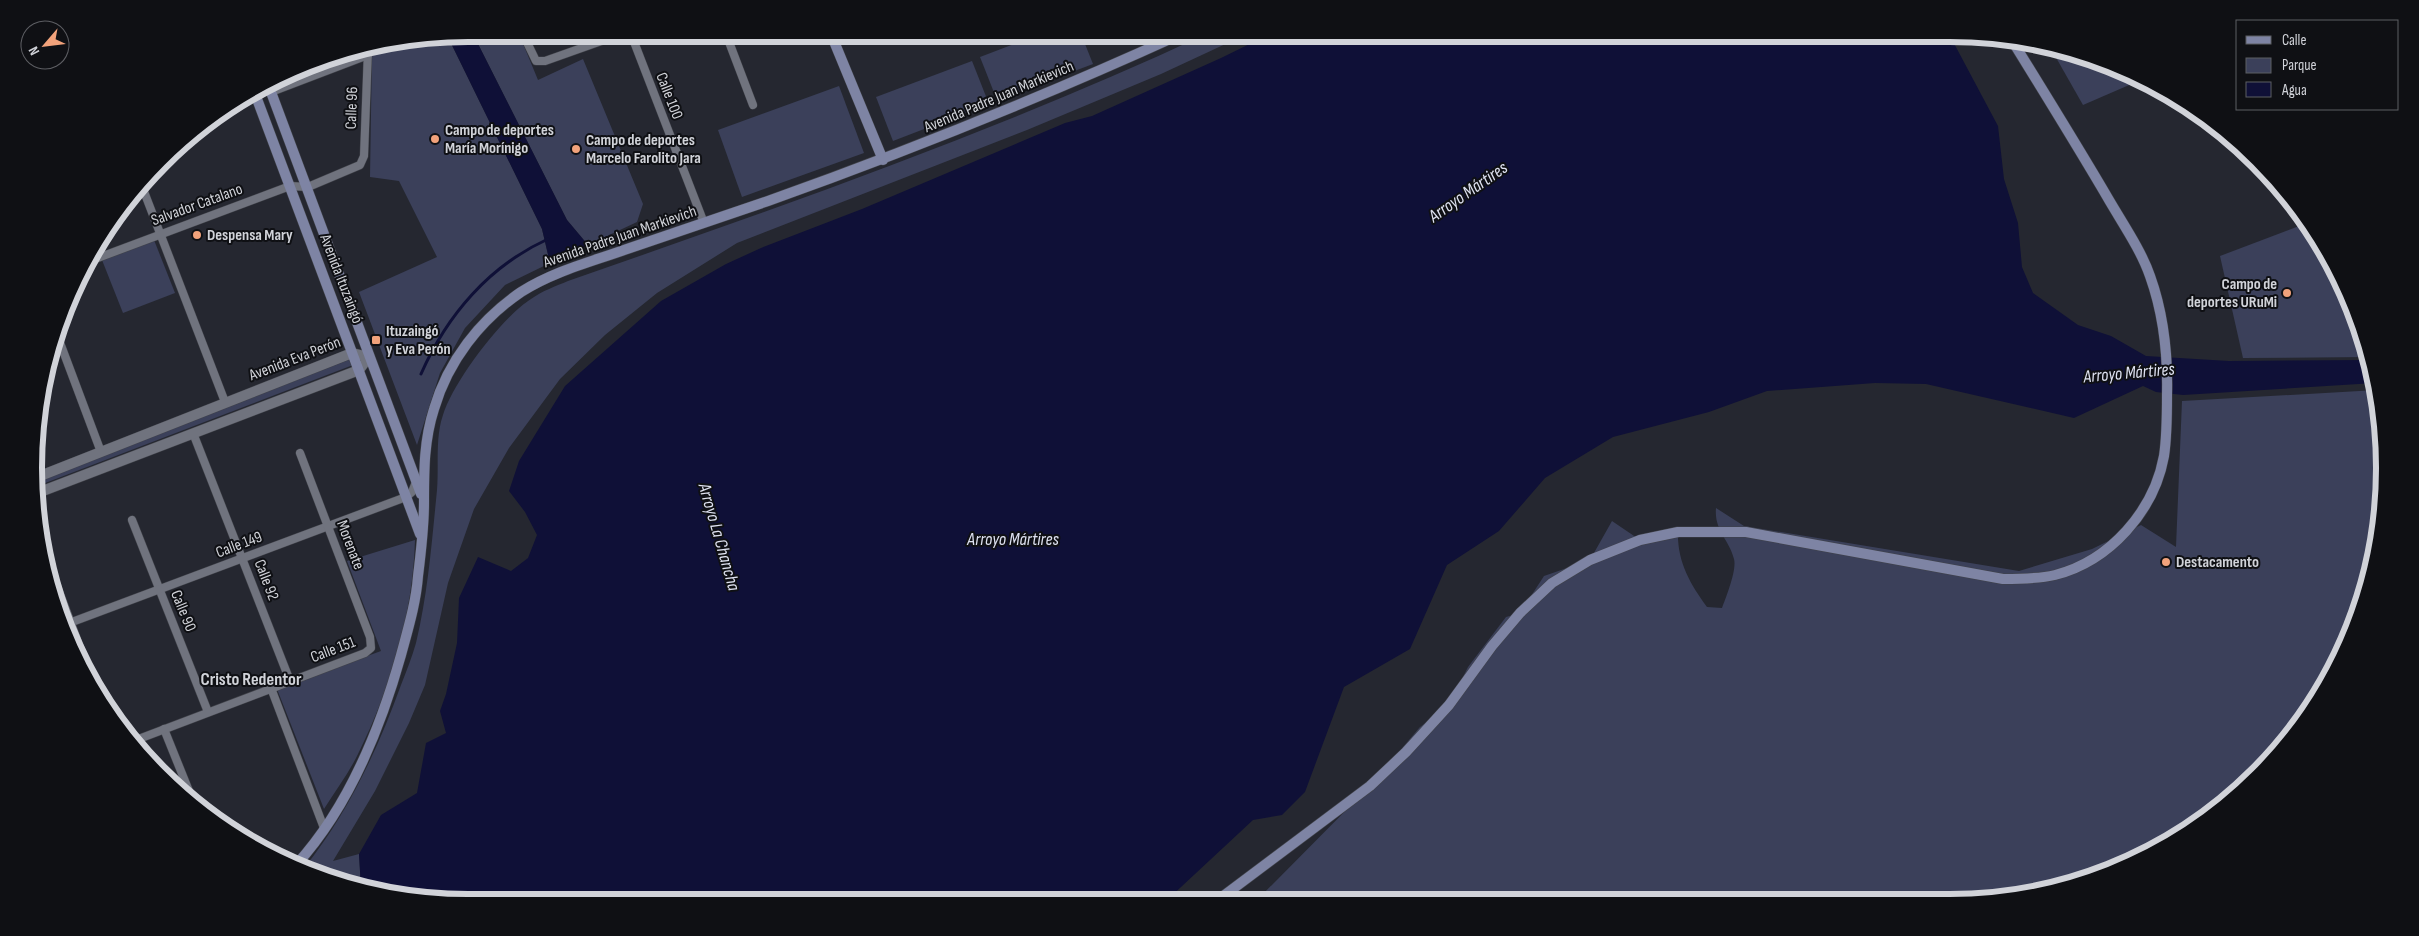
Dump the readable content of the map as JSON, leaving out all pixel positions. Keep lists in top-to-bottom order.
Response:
{
  "streets": {
    "main road": ["Avenida Padre Juan Markievich", "Avenida Ituzaingó"],
    "street": [
      "Calle 100",
      "Calle 96",
      "Salvador Catalano",
      "Avenida Eva Perón",
      "Calle 149",
      "Morenate",
      "Calle 92",
      "Calle 90",
      "Calle 151"
    ]
  },
  "crossings": [
    ["Calle 100", "Avenida Padre Juan Markievich"],
    ["Avenida Padre Juan Markievich", "Avenida Ituzaingó"],
    ["Calle 96", "Avenida Ituzaingó"],
    ["Salvador Catalano", "Avenida Ituzaingó"],
    ["Avenida Ituzaingó", "Avenida Eva Perón"],
    ["Avenida Ituzaingó", "Calle 149"],
    ["Avenida Eva Perón", "Calle 92"],
    ["Calle 149", "Morenate"],
    ["Calle 149", "Calle 92"],
    ["Calle 149", "Calle 90"],
    ["Morenate", "Calle 151"],
    ["Calle 92", "Calle 151"],
    ["Calle 90", "Calle 151"]
  ],
  "districts": ["Cristo Redentor"],
  "water": ["Arroyo Mártires", "Arroyo La Chancha"],
  "places": {
    "other": [
      "Campo de deportes María Morínigo",
      "Campo de deportes Marcelo Farolito Jara",
      "Despensa Mary",
      "Campo de deportes URuMi",
      "Destacamento"
    ],
    "transit": ["Ituzaingó y Eva Perón"]
  },
  "legend": ["Calle", "Parque", "Agua"],
  "north": "bottom left"
}
